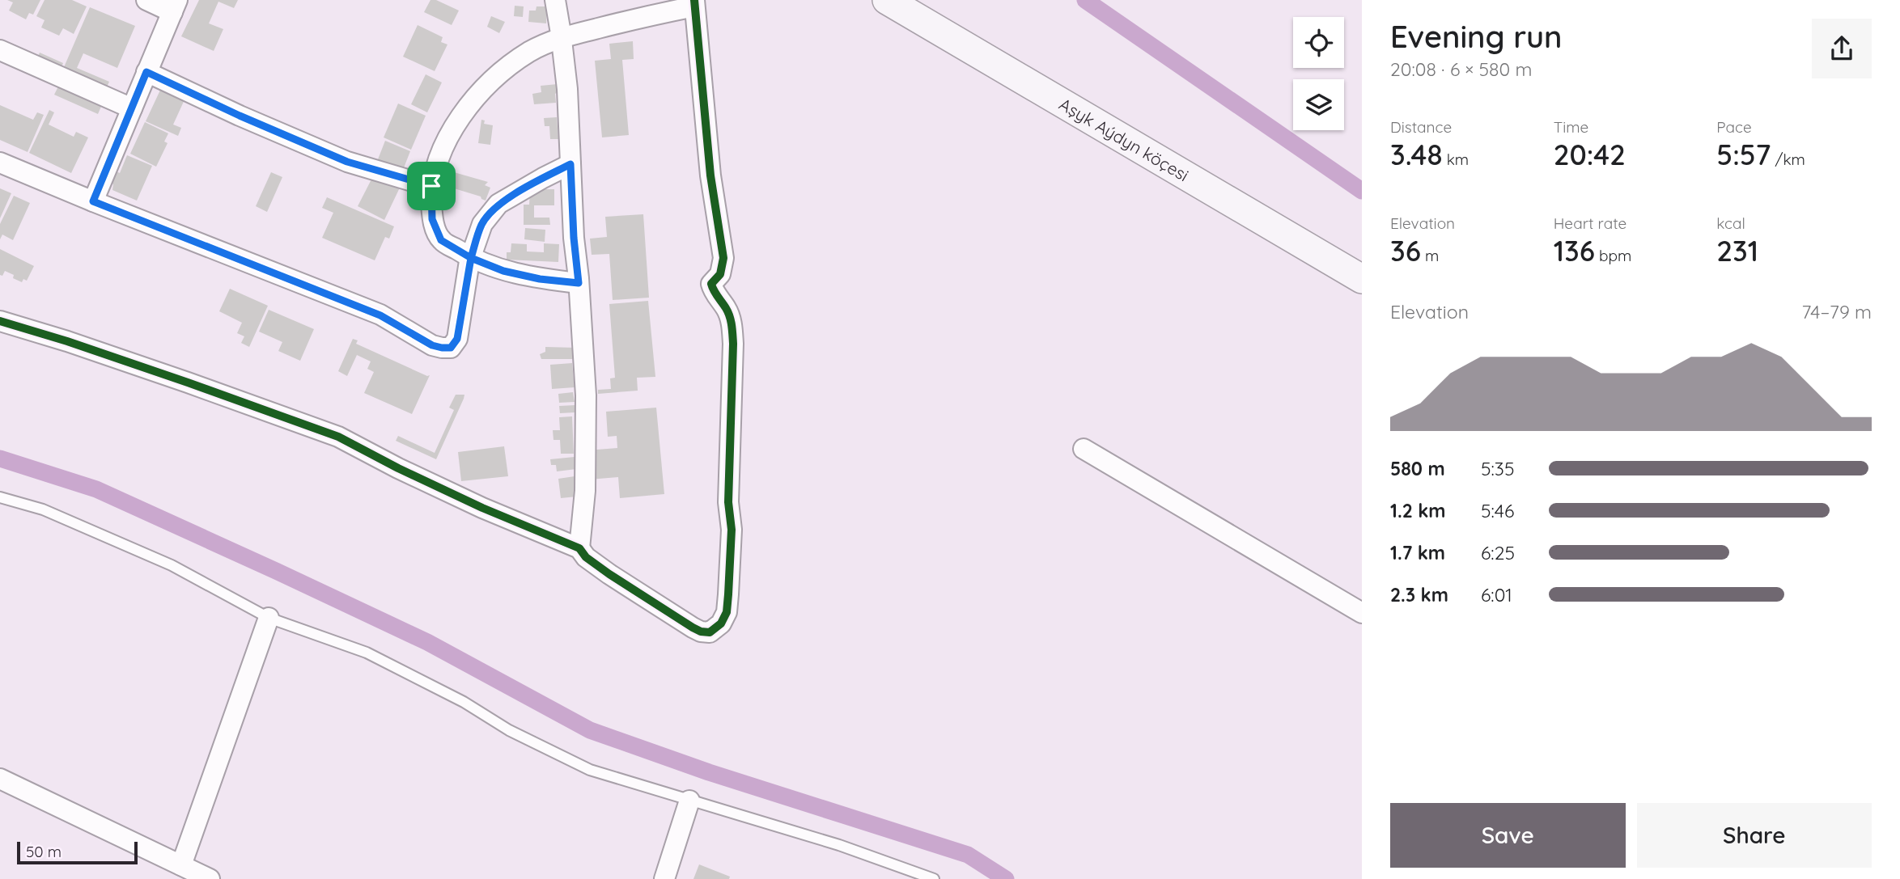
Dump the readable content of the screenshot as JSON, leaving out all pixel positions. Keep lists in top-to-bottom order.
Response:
{
  "streets": {
    "main road": ["Aşyk Aýdyn köçesi"]
  },
  "scale_bar": "50 m",
  "page": {
    "heading": ["Evening run", "20:08 · 6 × 580 m"],
    "stats": [
      ["Distance", "3.48 km"],
      ["Time", "20:42"],
      ["Pace", "5:57 /km"],
      ["Elevation", "36 m"],
      ["Heart rate", "136 bpm"],
      ["kcal", "231"]
    ],
    "chart": ["Elevation", "74–79 m"],
    "list": [
      {
        "name": "580 m",
        "note": "5:35"
      },
      {
        "name": "1.2 km",
        "note": "5:46"
      },
      {
        "name": "1.7 km",
        "note": "6:25"
      },
      {
        "name": "2.3 km",
        "note": "6:01"
      }
    ],
    "buttons": ["Save", "Share"],
    "scale": "50 m"
  }
}
